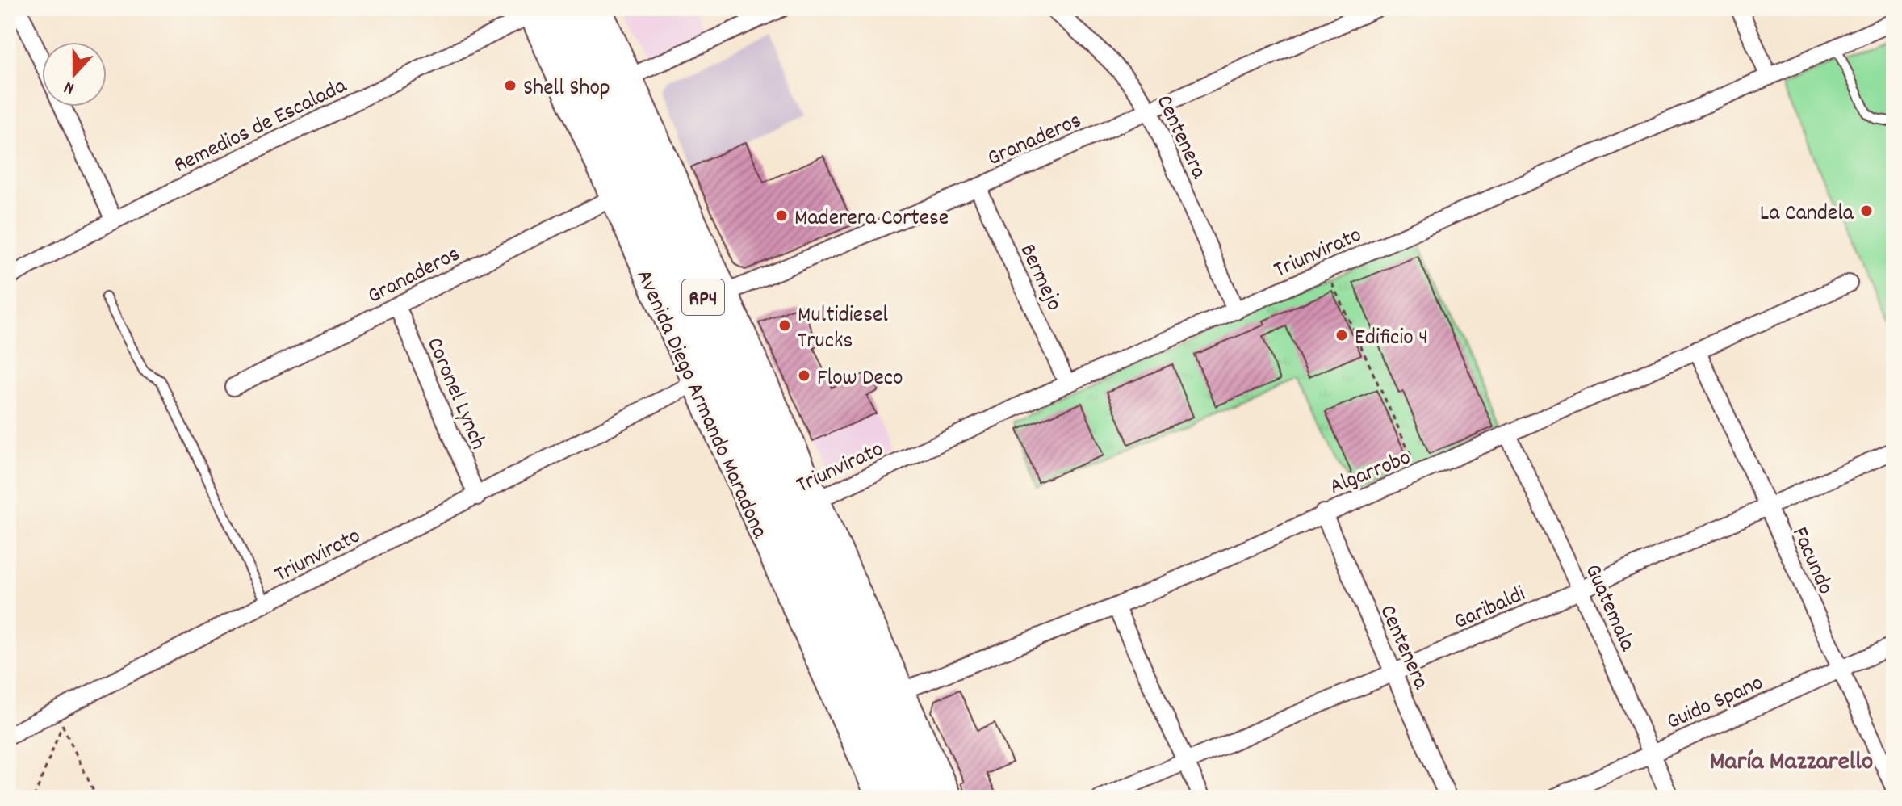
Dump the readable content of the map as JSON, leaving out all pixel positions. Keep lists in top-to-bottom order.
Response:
{
  "streets": {
    "main road": ["RP4", "Avenida Diego Armando Maradona"],
    "street": [
      "Remedios de Escalada",
      "Centenera",
      "Granaderos",
      "Triunvirato",
      "Bermejo",
      "Coronel Lynch",
      "Algarrobo",
      "Facundo",
      "Garibaldi",
      "Guatemala",
      "Guido Spano"
    ]
  },
  "crossings": [
    ["Remedios de Escalada", "Avenida Diego Armando Maradona"],
    ["Centenera", "Granaderos"],
    ["Centenera", "Triunvirato"],
    ["Centenera", "Algarrobo"],
    ["Centenera", "Garibaldi"],
    ["Granaderos", "Bermejo"],
    ["Granaderos", "Coronel Lynch"],
    ["Granaderos", "Avenida Diego Armando Maradona"],
    ["Triunvirato", "Bermejo"],
    ["Triunvirato", "Coronel Lynch"],
    ["Triunvirato", "Avenida Diego Armando Maradona"],
    ["Avenida Diego Armando Maradona", "Algarrobo"],
    ["Algarrobo", "Facundo"],
    ["Algarrobo", "Guatemala"],
    ["Facundo", "Garibaldi"],
    ["Facundo", "Guido Spano"],
    ["Garibaldi", "Guatemala"],
    ["Guatemala", "Guido Spano"]
  ],
  "districts": ["María Mazzarello"],
  "places": [
    "Shell Shop",
    "La Candela",
    "Maderera Cortese",
    "Multidiesel Trucks",
    "Edificio 4",
    "Flow Deco"
  ],
  "north": "bottom"
}
